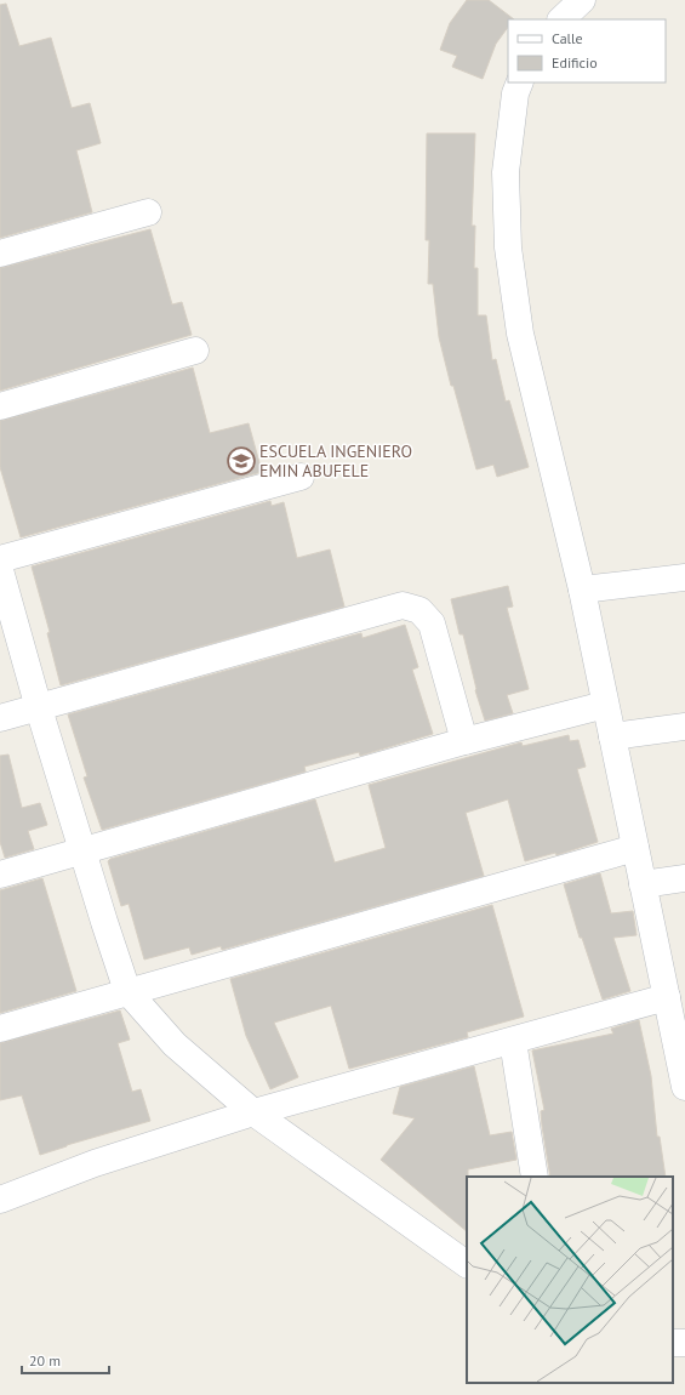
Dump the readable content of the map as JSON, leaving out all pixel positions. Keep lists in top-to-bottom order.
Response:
{
  "places": {
    "school or university": ["ESCUELA INGENIERO EMIN ABUFELE"]
  },
  "legend": ["Calle", "Edificio"],
  "scale_bar": "20 m"
}
